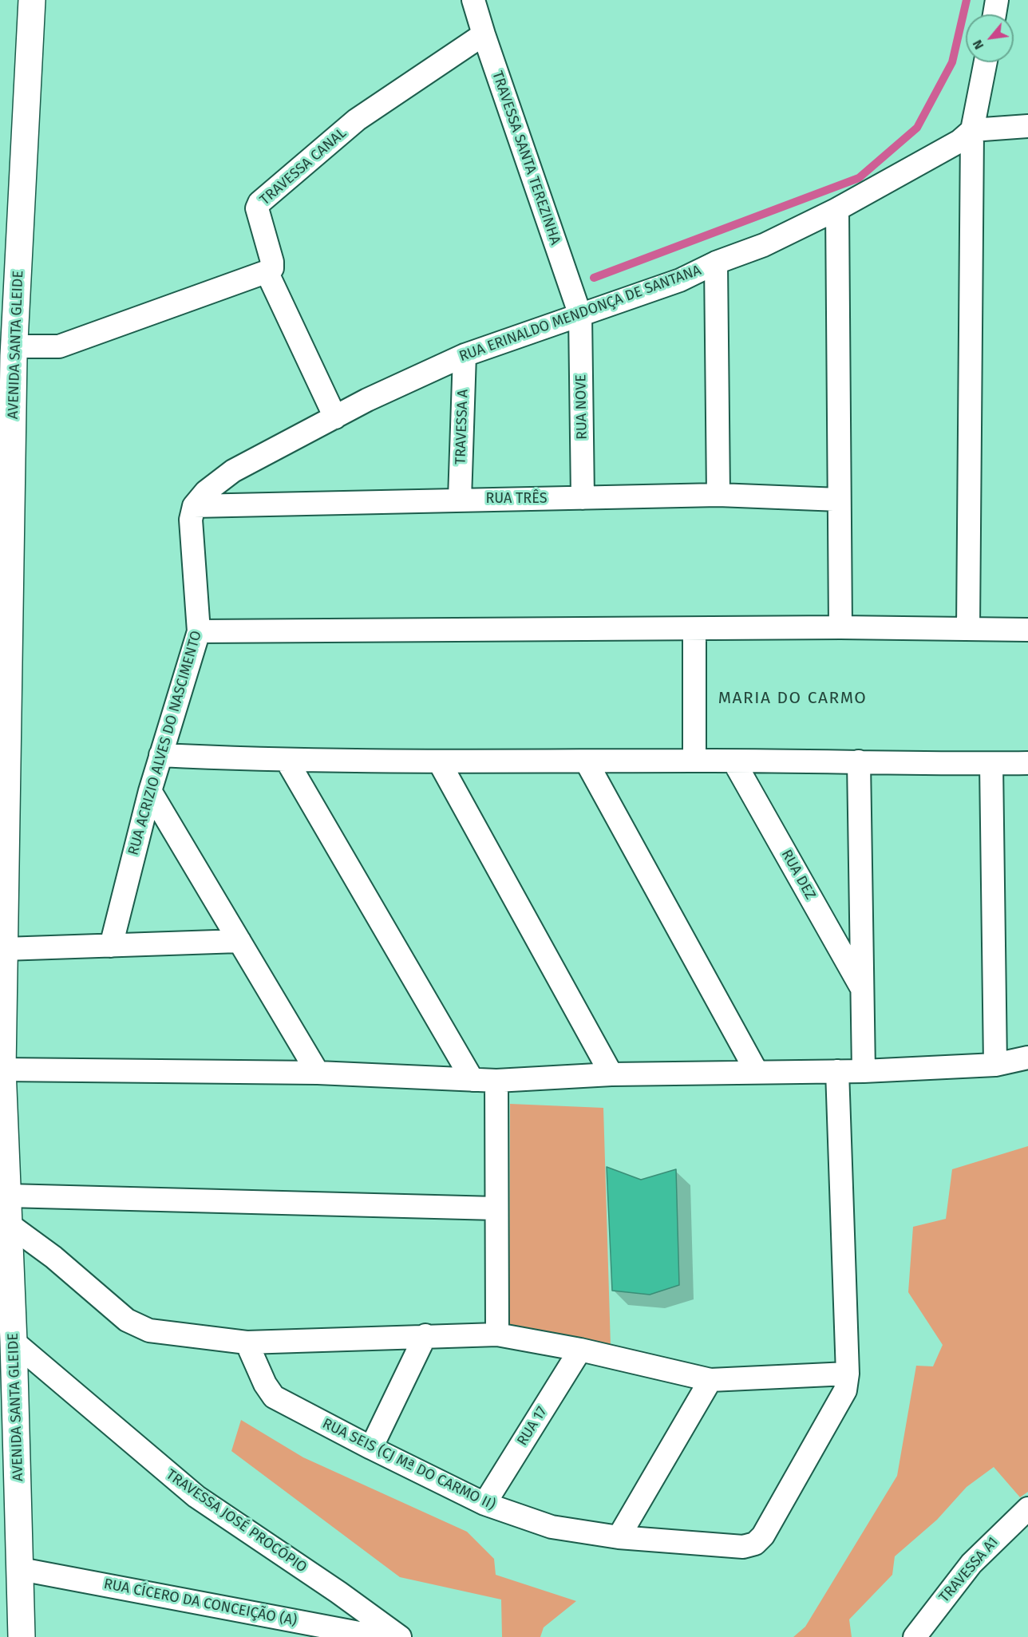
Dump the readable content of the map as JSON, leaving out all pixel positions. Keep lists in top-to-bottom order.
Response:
{
  "streets": {
    "main road": ["AVENIDA SANTA GLEIDE"],
    "street": [
      "TRAVESSA SANTA TEREZINHA",
      "TRAVESSA CANAL",
      "RUA ERINALDO MENDONÇA DE SANTANA",
      "RUA NOVE",
      "TRAVESSA A",
      "RUA TRÊS",
      "RUA ACRIZIO ALVES DO NASCIMENTO",
      "RUA DEZ",
      "RUA 17",
      "RUA SEIS (CJ Mª DO CARMO II)",
      "TRAVESSA JOSÉ PROCÓPIO",
      "TRAVESSA A1",
      "RUA CÍCERO DA CONCEIÇÃO (A)"
    ]
  },
  "crossings": [
    ["TRAVESSA SANTA TEREZINHA", "TRAVESSA CANAL"],
    ["TRAVESSA SANTA TEREZINHA", "RUA ERINALDO MENDONÇA DE SANTANA"],
    ["TRAVESSA SANTA TEREZINHA", "RUA NOVE"],
    ["RUA ERINALDO MENDONÇA DE SANTANA", "RUA NOVE"],
    ["RUA ERINALDO MENDONÇA DE SANTANA", "TRAVESSA A"],
    ["AVENIDA SANTA GLEIDE", "TRAVESSA JOSÉ PROCÓPIO"],
    ["AVENIDA SANTA GLEIDE", "RUA CÍCERO DA CONCEIÇÃO (A)"],
    ["RUA NOVE", "RUA TRÊS"],
    ["TRAVESSA A", "RUA TRÊS"],
    ["RUA TRÊS", "RUA ACRIZIO ALVES DO NASCIMENTO"],
    ["RUA 17", "RUA SEIS (CJ Mª DO CARMO II)"]
  ],
  "districts": ["MARIA DO CARMO"],
  "north": "bottom left"
}
